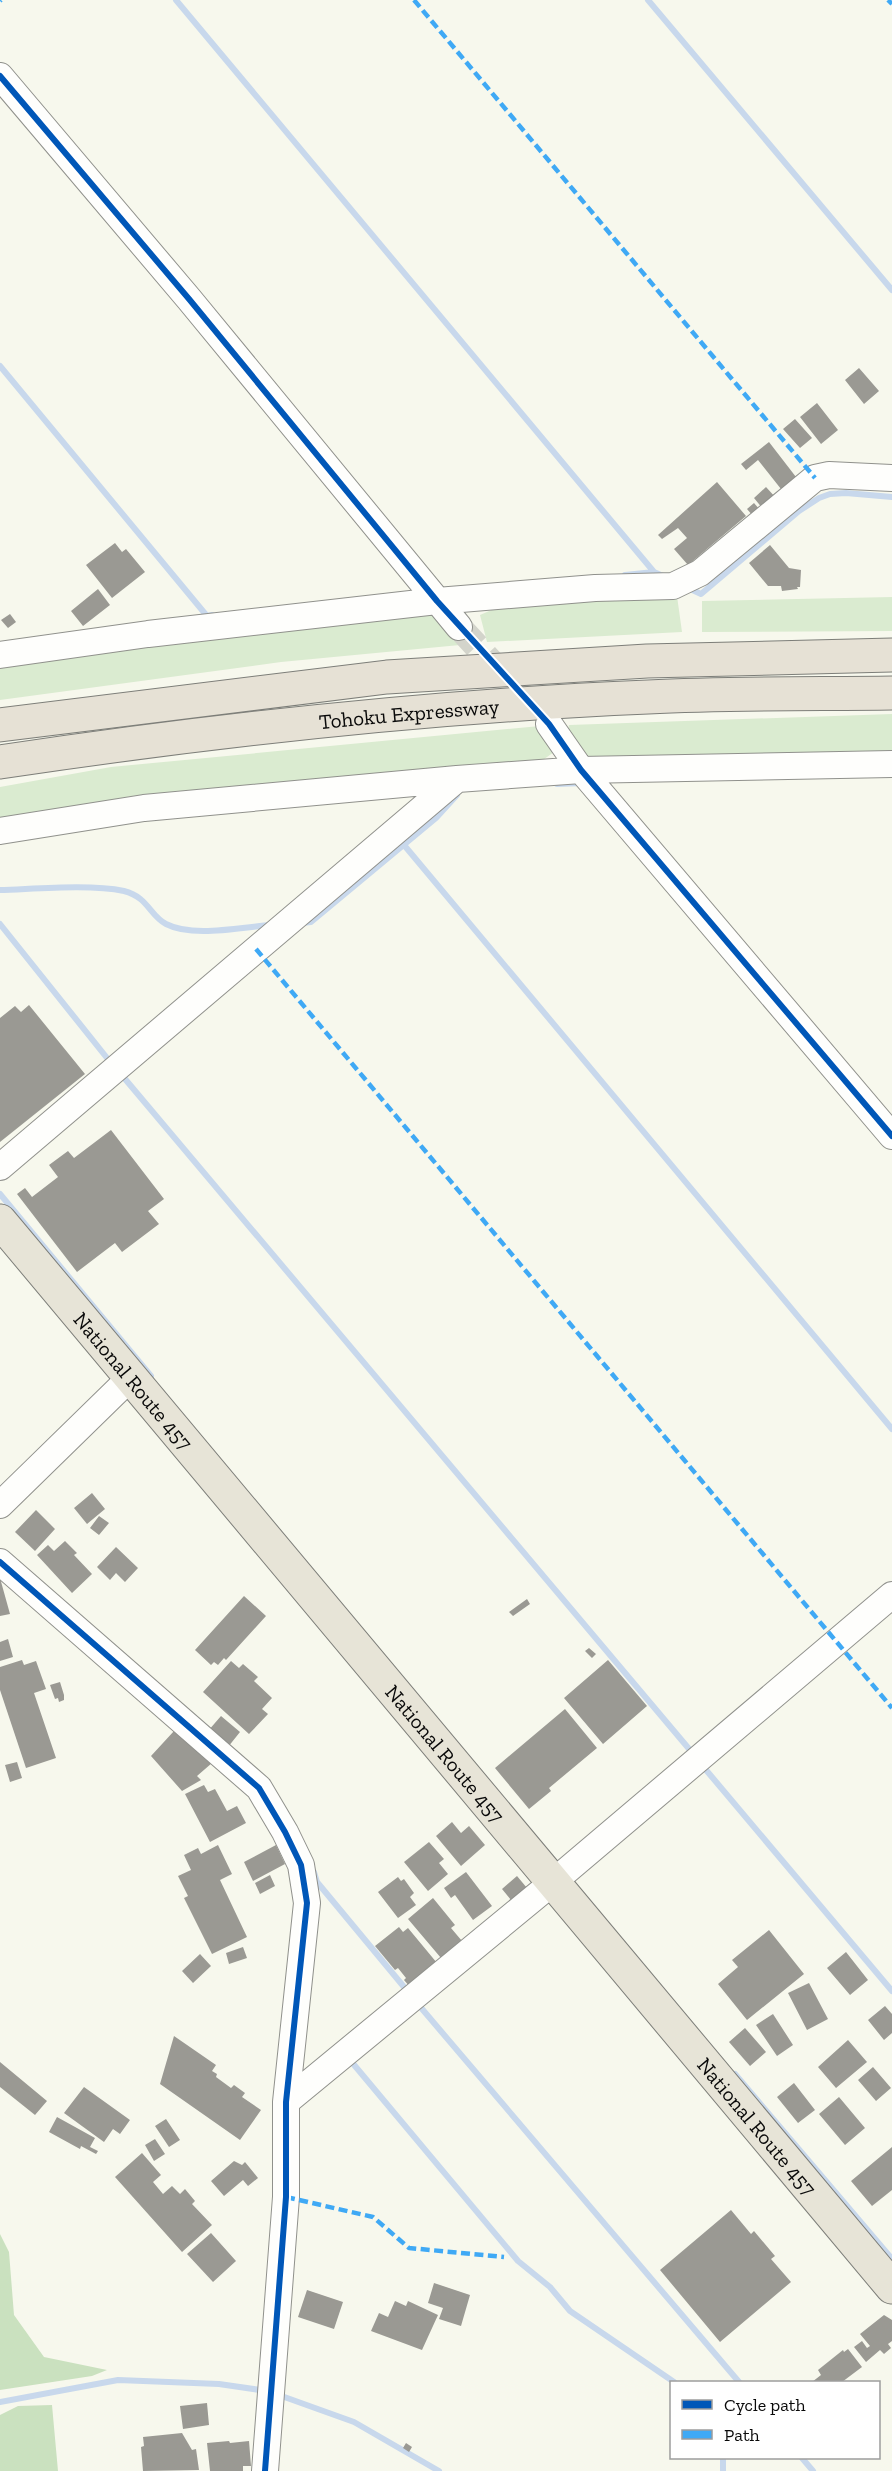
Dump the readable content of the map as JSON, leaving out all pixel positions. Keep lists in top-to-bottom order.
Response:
{
  "streets": {
    "highway": ["Tohoku Expressway", "National Route 457"]
  },
  "legend": ["Cycle path", "Path"]
}
